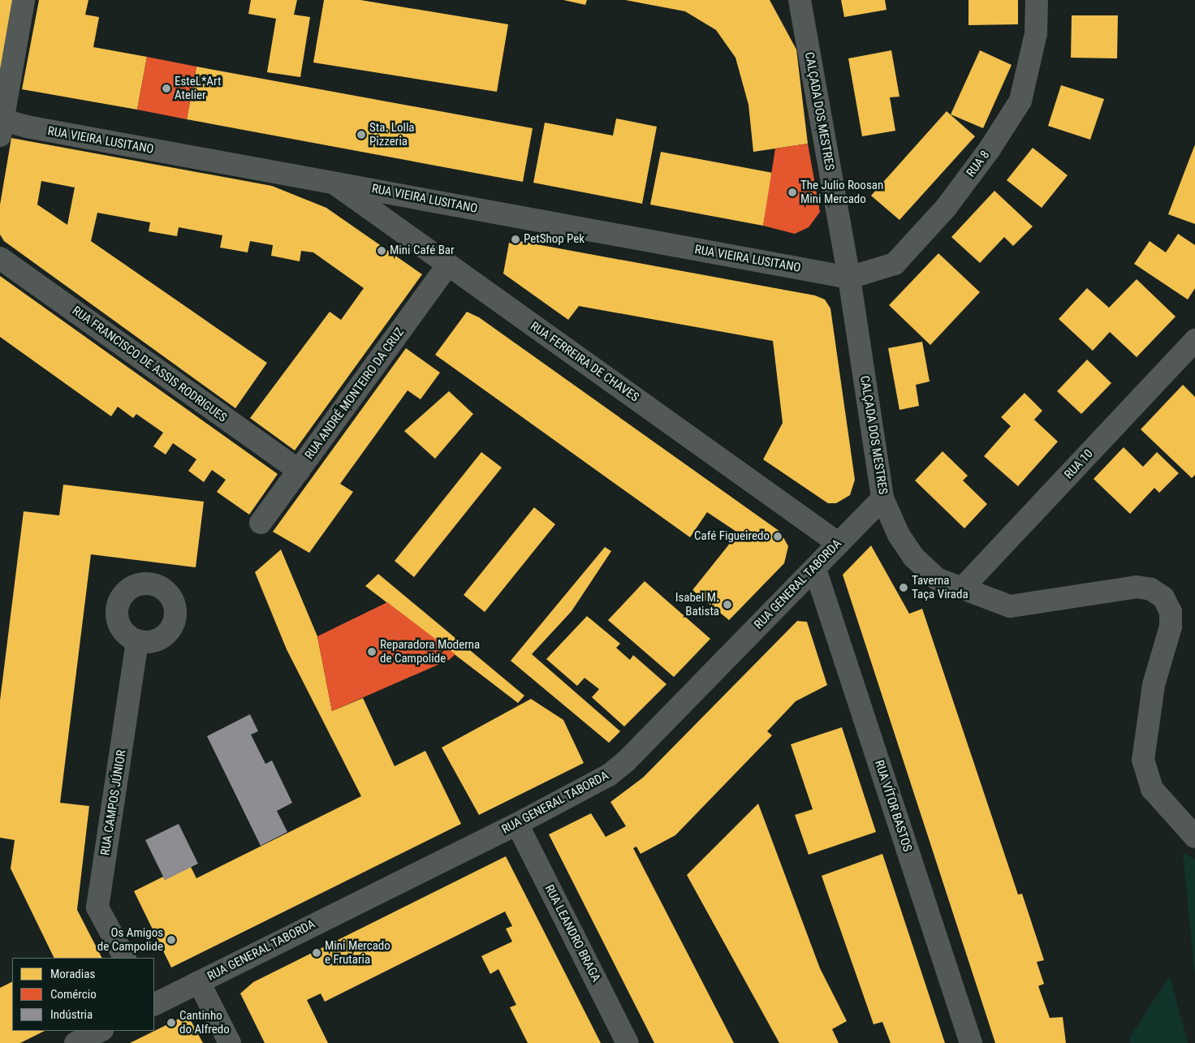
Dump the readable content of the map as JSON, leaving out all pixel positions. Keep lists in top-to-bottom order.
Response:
{
  "streets": {
    "street": [
      "CALÇADA DOS MESTRES",
      "RUA VIEIRA LUSITANO",
      "RUA 8",
      "RUA FERREIRA DE CHAVES",
      "RUA FRANCISCO DE ASSIS RODRIGUES",
      "RUA ANDRÉ MONTEIRO DA CRUZ",
      "RUA 10",
      "RUA GENERAL TABORDA",
      "RUA CAMPOS JÚNIOR",
      "RUA VÍTOR BASTOS",
      "RUA LEANDRO BRAGA"
    ]
  },
  "crossings": [
    ["CALÇADA DOS MESTRES", "RUA VIEIRA LUSITANO"],
    ["CALÇADA DOS MESTRES", "RUA 8"],
    ["CALÇADA DOS MESTRES", "RUA 10"],
    ["CALÇADA DOS MESTRES", "RUA GENERAL TABORDA"],
    ["RUA VIEIRA LUSITANO", "RUA 8"],
    ["RUA VIEIRA LUSITANO", "RUA FERREIRA DE CHAVES"],
    ["RUA FERREIRA DE CHAVES", "RUA ANDRÉ MONTEIRO DA CRUZ"],
    ["RUA FERREIRA DE CHAVES", "RUA GENERAL TABORDA"],
    ["RUA FRANCISCO DE ASSIS RODRIGUES", "RUA ANDRÉ MONTEIRO DA CRUZ"],
    ["RUA GENERAL TABORDA", "RUA VÍTOR BASTOS"],
    ["RUA GENERAL TABORDA", "RUA LEANDRO BRAGA"]
  ],
  "places": [
    "EsteL*Art Atelier",
    "Sta. Lolla Pizzeria",
    "The Julio Roosan Mini Mercado",
    "PetShop Pek",
    "Mini Café Bar",
    "Café Figueiredo",
    "Taverna Taça Virada",
    "Isabel M. Batista",
    "Reparadora Moderna de Campolide",
    "Os Amigos de Campolide",
    "Mini Mercado e Frutaria",
    "Cantinho do Alfredo"
  ],
  "legend": ["Moradias", "Comércio", "Indústria"]
}
